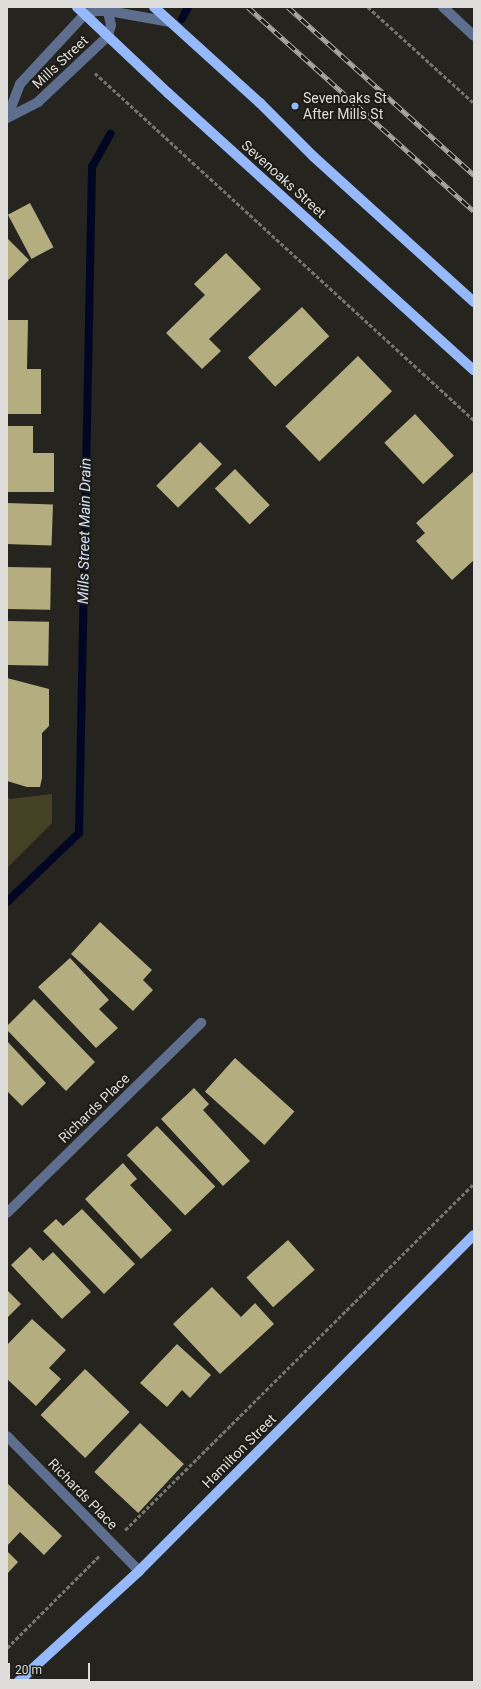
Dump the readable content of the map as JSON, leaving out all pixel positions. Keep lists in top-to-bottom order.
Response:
{
  "streets": {
    "main road": ["Sevenoaks Street", "Hamilton Street"],
    "street": ["Mills Street", "Richards Place"]
  },
  "crossings": [
    ["Mills Street", "Sevenoaks Street"],
    ["Richards Place", "Hamilton Street"]
  ],
  "water": ["Mills Street Main Drain"],
  "places": ["Sevenoaks St After Mills St"],
  "scale_bar": "20 m"
}
